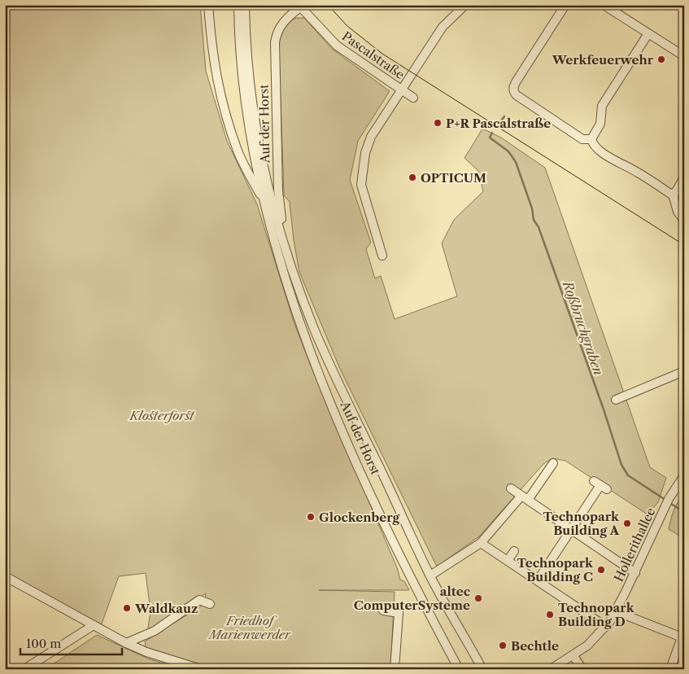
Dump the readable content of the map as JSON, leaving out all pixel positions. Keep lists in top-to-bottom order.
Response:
{
  "streets": {
    "street": ["Pascalstraße", "Auf der Horst", "Hollerithallee"]
  },
  "crossings": [
    ["Pascalstraße", "Auf der Horst"]
  ],
  "water": ["Roßbruchgraben"],
  "parks": ["Klosterforst", "Friedhof Marienwerder"],
  "places": [
    "Werkfeuerwehr",
    "P+R Pascalstraße",
    "OPTICUM",
    "Glockenberg",
    "Technopark Building A",
    "Technopark Building C",
    "altec ComputerSysteme",
    "Waldkauz",
    "Technopark Building D",
    "Bechtle"
  ],
  "scale_bar": "100 m"
}
